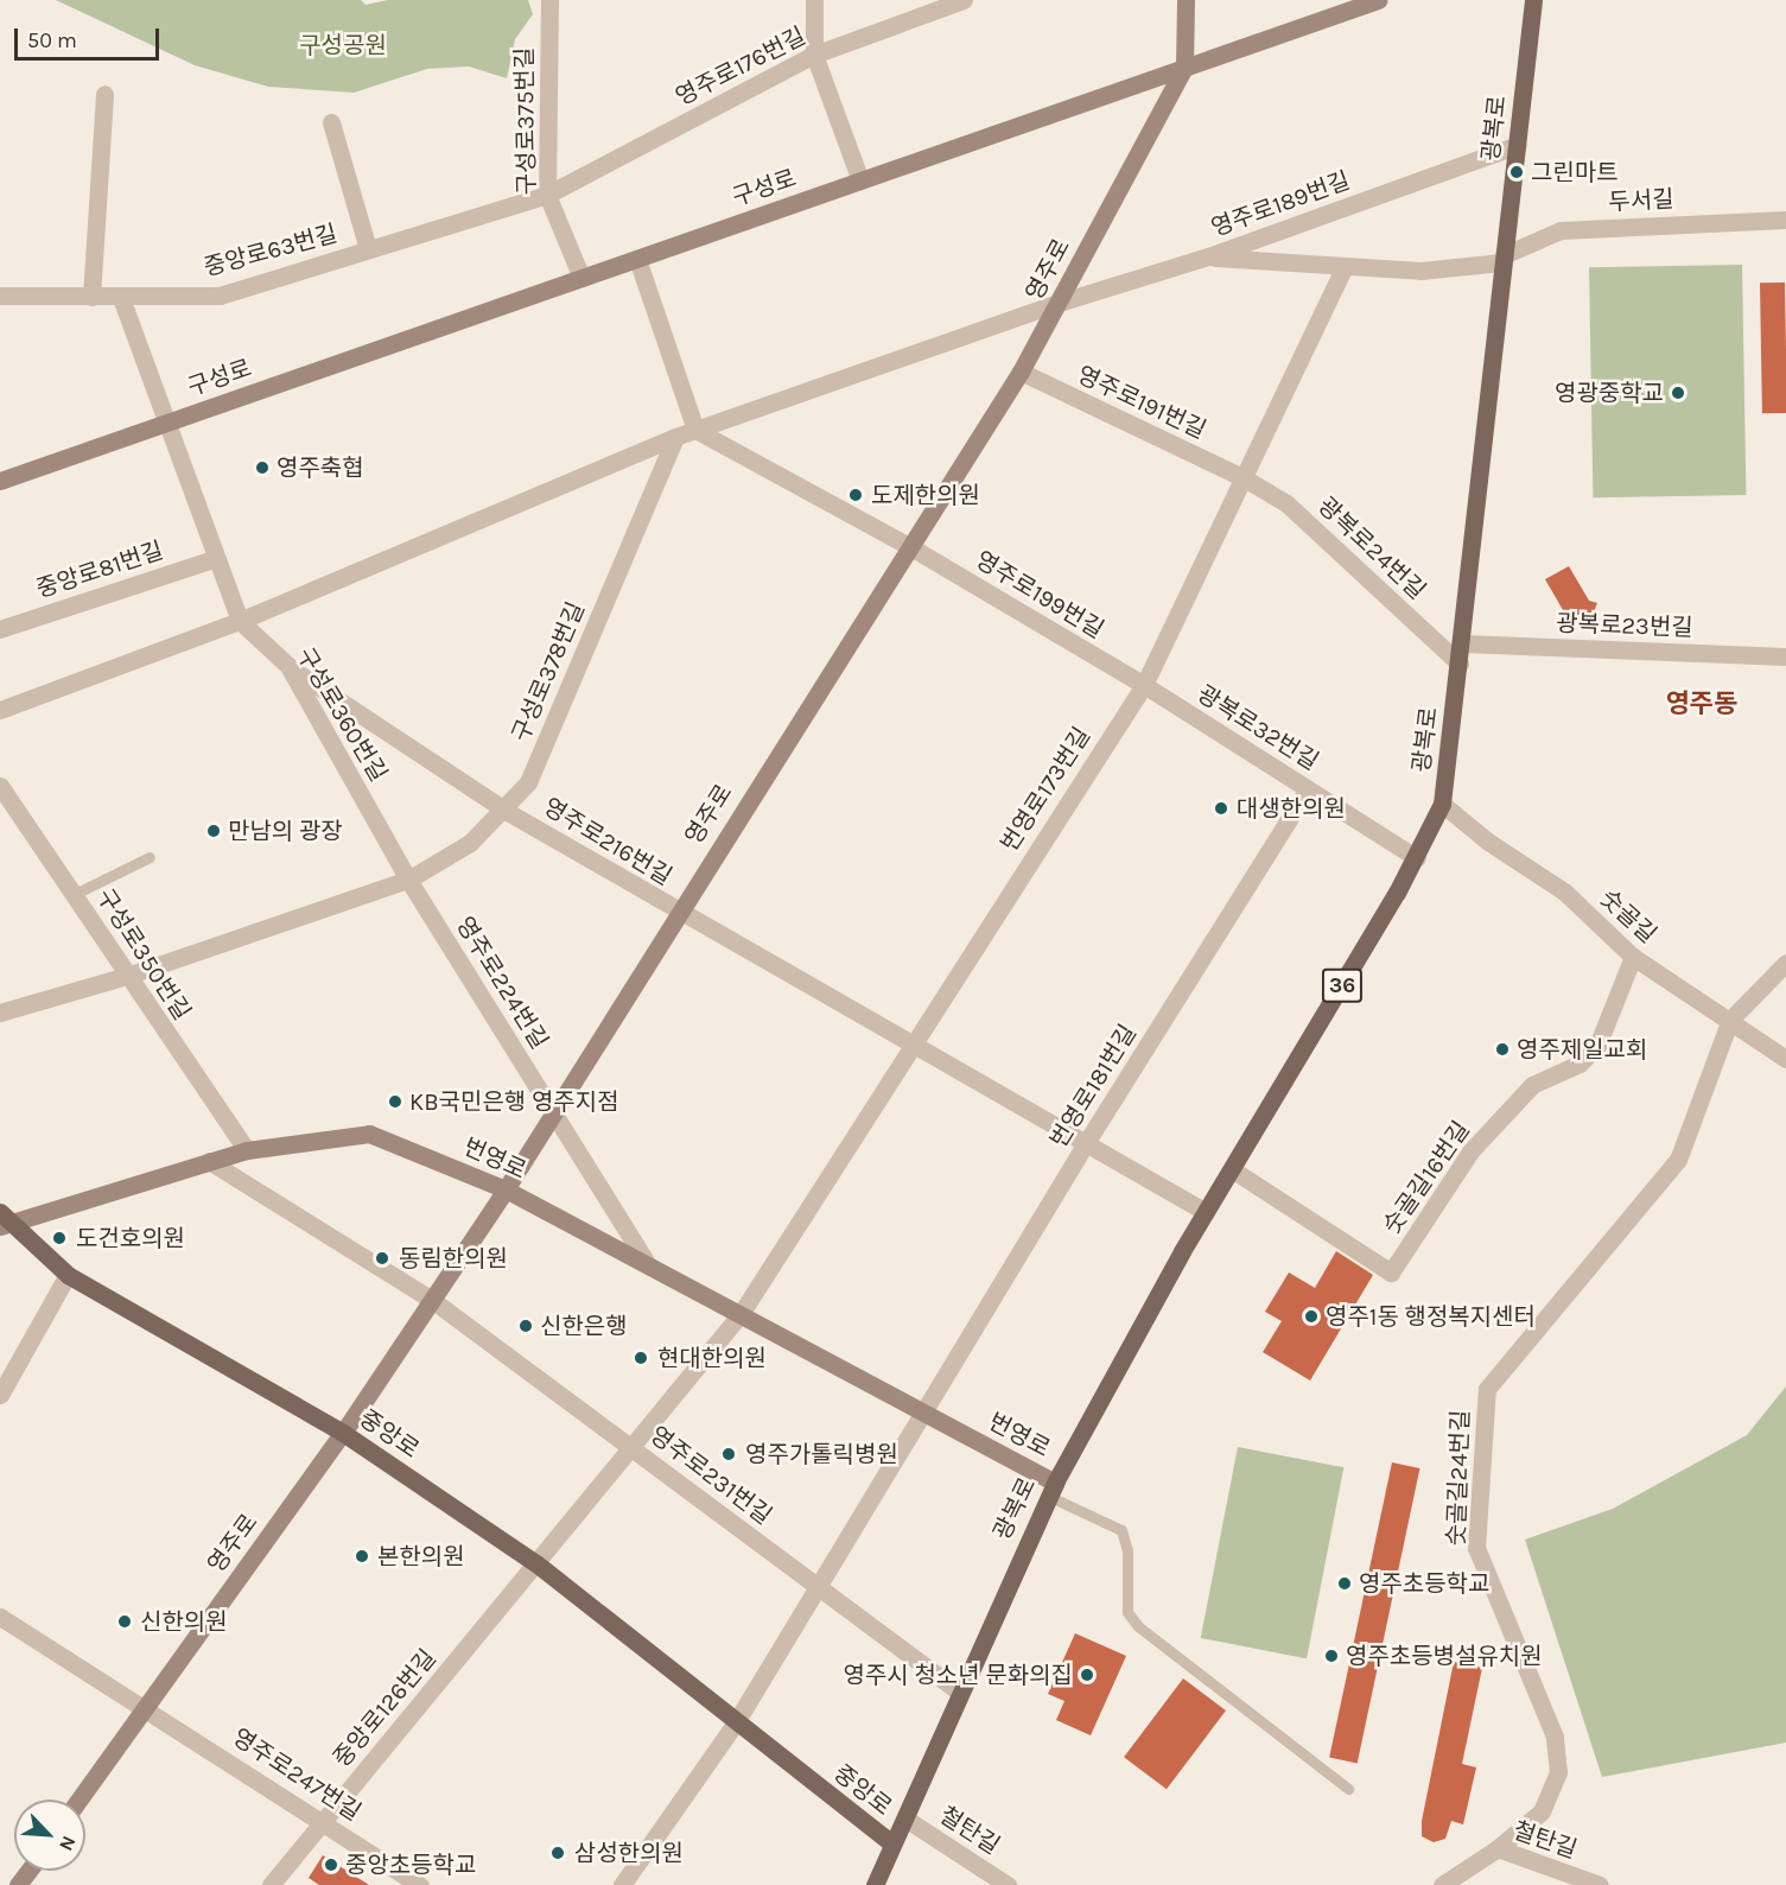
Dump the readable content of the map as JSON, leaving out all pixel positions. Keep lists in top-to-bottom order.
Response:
{
  "streets": {
    "main road": ["광복로", "36", "중앙로"],
    "street": [
      "영주로176번길",
      "구성로375번길",
      "구성로",
      "두서길",
      "영주로189번길",
      "중앙로63번길",
      "영주로",
      "영주로191번길",
      "광복로24번길",
      "중앙로81번길",
      "영주로199번길",
      "광복로23번길",
      "구성로378번길",
      "구성로360번길",
      "광복로32번길",
      "번영로173번길",
      "영주로216번길",
      "숫골길",
      "구성로350번길",
      "영주로224번길",
      "번영로181번길",
      "번영로",
      "숫골길16번길",
      "영주로231번길",
      "숫골길24번길",
      "중앙로126번길",
      "영주로247번길",
      "철탄길"
    ]
  },
  "crossings": [
    ["영주로176번길", "구성로375번길"],
    ["영주로176번길", "중앙로63번길"],
    ["구성로375번길", "구성로"],
    ["구성로375번길", "중앙로63번길"],
    ["광복로", "두서길"],
    ["광복로", "영주로189번길"],
    ["광복로", "광복로24번길"],
    ["광복로", "광복로23번길"],
    ["광복로", "광복로32번길"],
    ["광복로", "영주로216번길"],
    ["광복로", "숫골길"],
    ["광복로", "번영로"],
    ["광복로", "숫골길16번길"],
    ["광복로", "중앙로"],
    ["광복로", "영주로231번길"],
    ["광복로", "철탄길"],
    ["구성로", "중앙로63번길"],
    ["구성로", "영주로"],
    ["구성로", "구성로360번길"],
    ["영주로189번길", "영주로"],
    ["영주로189번길", "구성로378번길"],
    ["영주로189번길", "구성로360번길"],
    ["영주로", "영주로191번길"],
    ["영주로", "영주로199번길"],
    ["영주로", "영주로216번길"],
    ["영주로", "영주로224번길"],
    ["영주로", "번영로"],
    ["영주로", "중앙로"],
    ["영주로", "영주로231번길"],
    ["영주로", "영주로247번길"],
    ["영주로191번길", "광복로24번길"],
    ["영주로191번길", "번영로173번길"],
    ["광복로24번길", "번영로173번길"],
    ["중앙로81번길", "구성로360번길"],
    ["영주로199번길", "광복로32번길"],
    ["영주로199번길", "번영로173번길"],
    ["구성로378번길", "구성로360번길"],
    ["구성로378번길", "영주로216번길"],
    ["구성로378번길", "구성로350번길"],
    ["구성로378번길", "영주로224번길"],
    ["구성로360번길", "영주로216번길"],
    ["구성로360번길", "영주로224번길"],
    ["광복로32번길", "번영로173번길"],
    ["광복로32번길", "번영로181번길"],
    ["번영로173번길", "영주로216번길"],
    ["번영로173번길", "번영로"],
    ["영주로216번길", "번영로181번길"],
    ["숫골길", "숫골길16번길"],
    ["숫골길", "숫골길24번길"],
    ["구성로350번길", "번영로"],
    ["번영로181번길", "번영로"],
    ["번영로", "중앙로"],
    ["중앙로", "중앙로126번길"],
    ["숫골길24번길", "철탄길"],
    ["중앙로126번길", "영주로247번길"]
  ],
  "districts": ["영주동"],
  "parks": ["구성공원"],
  "places": [
    "그린마트",
    "영광중학교",
    "영주축협",
    "도제한의원",
    "대생한의원",
    "만남의 광장",
    "영주제일교회",
    "KB국민은행 영주지점",
    "도건호의원",
    "동림한의원",
    "영주1동 행정복지센터",
    "신한은행",
    "현대한의원",
    "영주가톨릭병원",
    "본한의원",
    "영주초등학교",
    "신한의원",
    "영주초등병설유치원",
    "영주시 청소년 문화의집",
    "삼성한의원",
    "중앙초등학교"
  ],
  "scale_bar": "50 m",
  "north": "bottom right"
}
